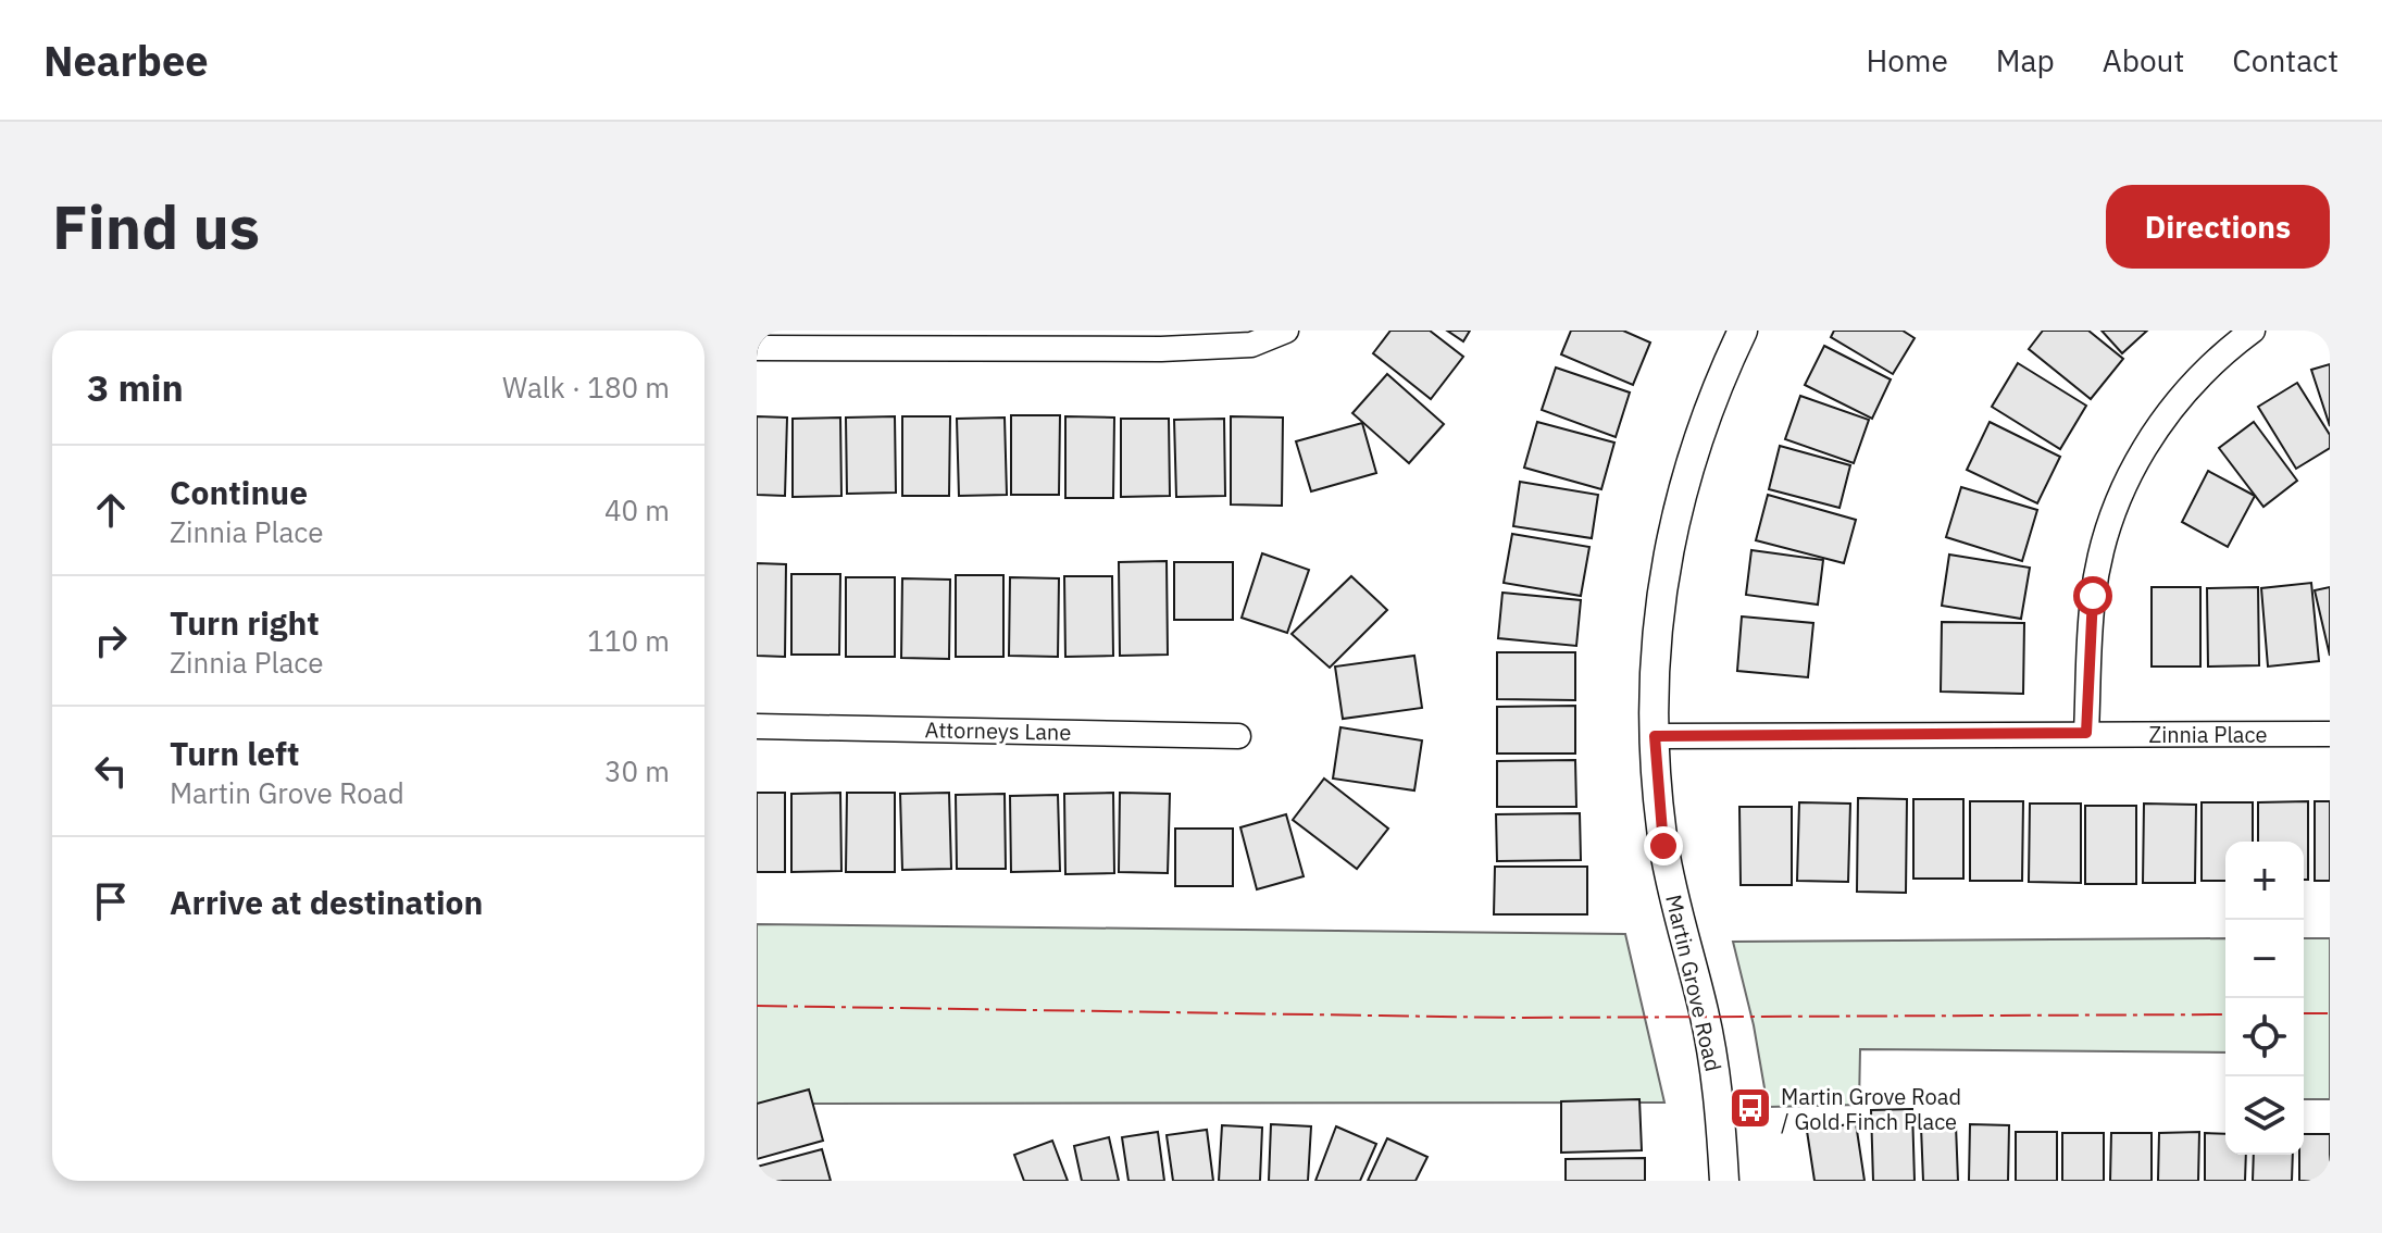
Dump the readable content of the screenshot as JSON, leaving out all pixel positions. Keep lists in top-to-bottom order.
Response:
{
  "streets": {
    "street": ["Attorneys Lane", "Zinnia Place", "Martin Grove Road"]
  },
  "crossings": [
    ["Zinnia Place", "Martin Grove Road"]
  ],
  "places": {
    "bus stop": ["Martin Grove Road / Gold Finch Place"]
  },
  "page": {
    "header": "Nearbee",
    "nav": [
      "Home",
      "Map",
      "About",
      "Contact"
    ],
    "buttons": "Directions",
    "title": "Find us",
    "heading": ["3 min", "Walk · 180 m"],
    "list": [
      ["Continue", "Zinnia Place", "40 m"],
      ["Turn right", "Zinnia Place", "110 m"],
      ["Turn left", "Martin Grove Road", "30 m"],
      "Arrive at destination"
    ],
    "map_buttons": ["+", "−"]
  }
}
